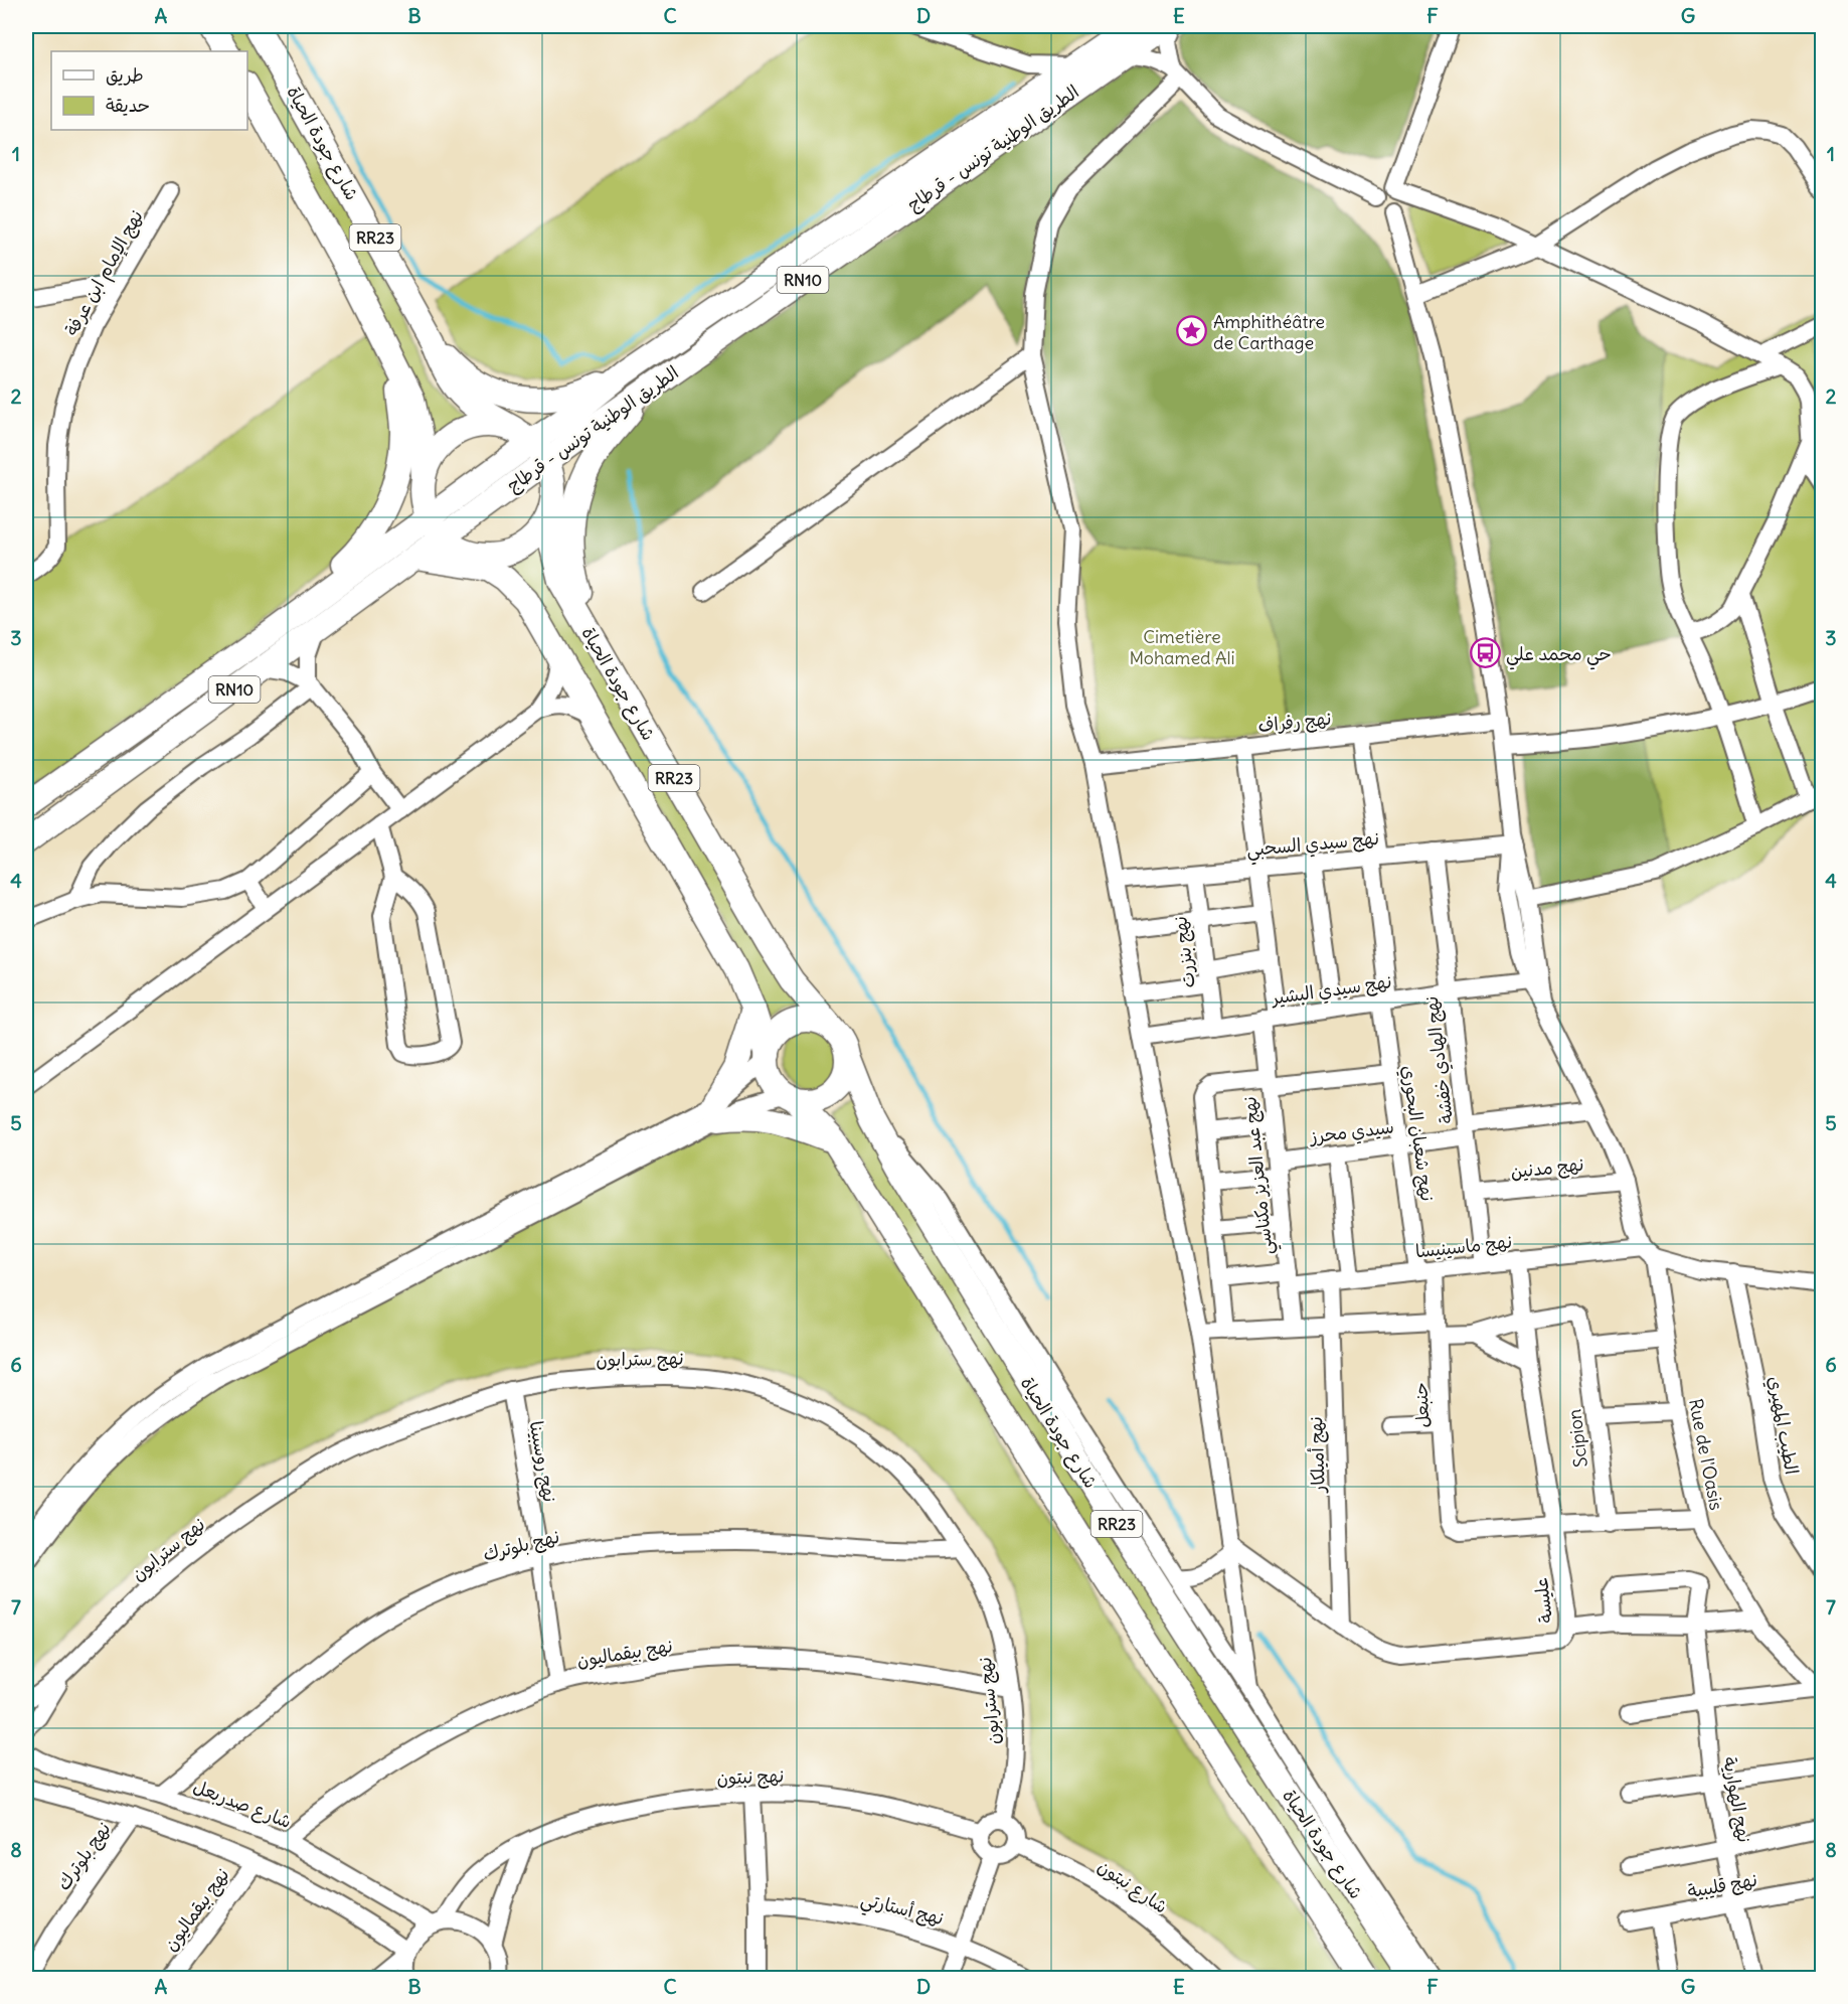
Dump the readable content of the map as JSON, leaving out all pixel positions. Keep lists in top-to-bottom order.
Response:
{
  "streets": {
    "highway": [
      "شارع جودة الحياة",
      "الطريق الوطنية تونس - قرطاج",
      "RR23",
      "RN10"
    ],
    "street": [
      "نهج الإمام ابن عرفة",
      "نهج رفراف",
      "نهج سيدي السحبي",
      "نهج بنزرت",
      "نهج سيدي البشير",
      "نهج الهادي خفشة",
      "سيدي محرز",
      "نهج شعبان البحوري",
      "نهج مدنين",
      "نهج عبد العزيز مكناسي",
      "نهج ماسينيسا",
      "نهج سترابون",
      "حنبعل",
      "الطيب المهيري",
      "Scipion",
      "نهج أميلكار",
      "Rue de l'Oasis",
      "نهج روسبينا",
      "نهج بلوترك",
      "عليسة",
      "نهج بيقماليون",
      "نهج نبتون",
      "نهج الهوارية",
      "شارع صدربعل",
      "نهج قليبية",
      "شارع نبتون",
      "نهج أستارتي"
    ]
  },
  "crossings": [
    ["شارع جودة الحياة", "الطريق الوطنية تونس - قرطاج"],
    ["نهج رفراف", "نهج شعبان البحوري"],
    ["نهج رفراف", "نهج عبد العزيز مكناسي"],
    ["نهج سيدي السحبي", "نهج بنزرت"],
    ["نهج سيدي السحبي", "نهج الهادي خفشة"],
    ["نهج سيدي السحبي", "نهج شعبان البحوري"],
    ["نهج سيدي السحبي", "نهج عبد العزيز مكناسي"],
    ["نهج بنزرت", "نهج سيدي البشير"],
    ["نهج سيدي البشير", "نهج الهادي خفشة"],
    ["نهج سيدي البشير", "نهج شعبان البحوري"],
    ["نهج سيدي البشير", "نهج عبد العزيز مكناسي"],
    ["نهج الهادي خفشة", "سيدي محرز"],
    ["نهج الهادي خفشة", "نهج مدنين"],
    ["نهج الهادي خفشة", "نهج ماسينيسا"],
    ["سيدي محرز", "نهج شعبان البحوري"],
    ["سيدي محرز", "نهج عبد العزيز مكناسي"],
    ["سيدي محرز", "Rue de l'Oasis"],
    ["نهج شعبان البحوري", "نهج ماسينيسا"],
    ["نهج مدنين", "Rue de l'Oasis"],
    ["نهج عبد العزيز مكناسي", "نهج ماسينيسا"],
    ["نهج ماسينيسا", "حنبعل"],
    ["نهج ماسينيسا", "نهج أميلكار"],
    ["نهج ماسينيسا", "Rue de l'Oasis"],
    ["نهج ماسينيسا", "عليسة"],
    ["نهج سترابون", "نهج روسبينا"],
    ["نهج سترابون", "نهج بلوترك"],
    ["نهج سترابون", "نهج بيقماليون"],
    ["نهج سترابون", "نهج نبتون"],
    ["نهج سترابون", "شارع نبتون"],
    ["حنبعل", "عليسة"],
    ["Scipion", "عليسة"],
    ["نهج أميلكار", "عليسة"],
    ["نهج روسبينا", "نهج بلوترك"],
    ["نهج روسبينا", "نهج بيقماليون"],
    ["نهج بلوترك", "شارع صدربعل"],
    ["نهج بيقماليون", "شارع صدربعل"],
    ["نهج نبتون", "شارع صدربعل"],
    ["نهج نبتون", "شارع نبتون"],
    ["نهج الهوارية", "نهج قليبية"]
  ],
  "parks": ["Cimetière Mohamed Ali"],
  "places": {
    "place": ["Amphithéâtre de Carthage"],
    "bus stop": ["حي محمد علي"]
  },
  "legend": ["طريق", "حديقة"],
  "grid": {
    "columns": [
      "A",
      "B",
      "C",
      "D",
      "E",
      "F",
      "G"
    ],
    "rows": [
      "1",
      "2",
      "3",
      "4",
      "5",
      "6",
      "7",
      "8"
    ]
  }
}
